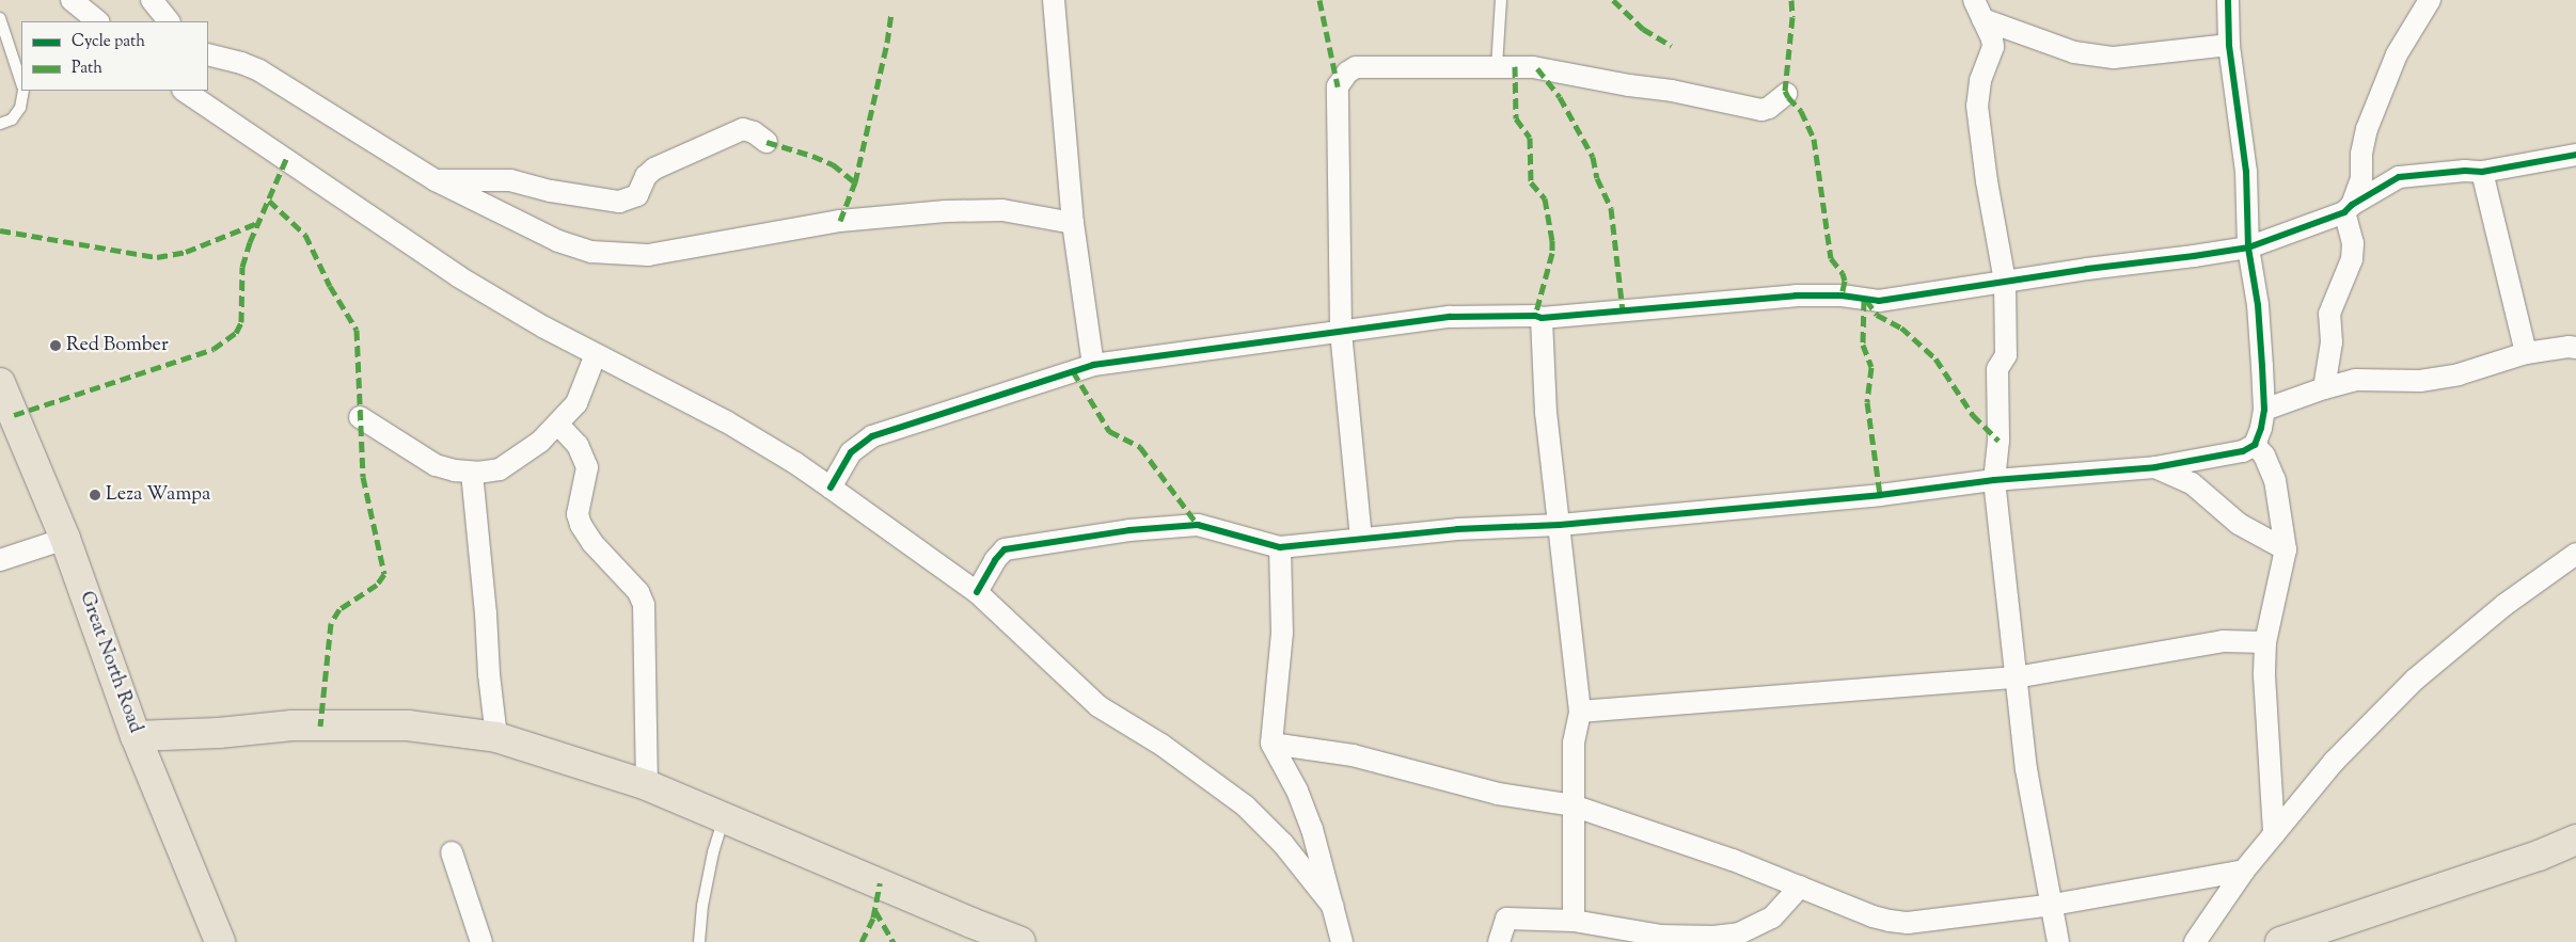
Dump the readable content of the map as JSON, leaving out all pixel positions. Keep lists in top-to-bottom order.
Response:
{
  "streets": {
    "main road": ["Great North Road"]
  },
  "places": ["Red Bomber", "Leza Wampa"],
  "legend": ["Cycle path", "Path"]
}
